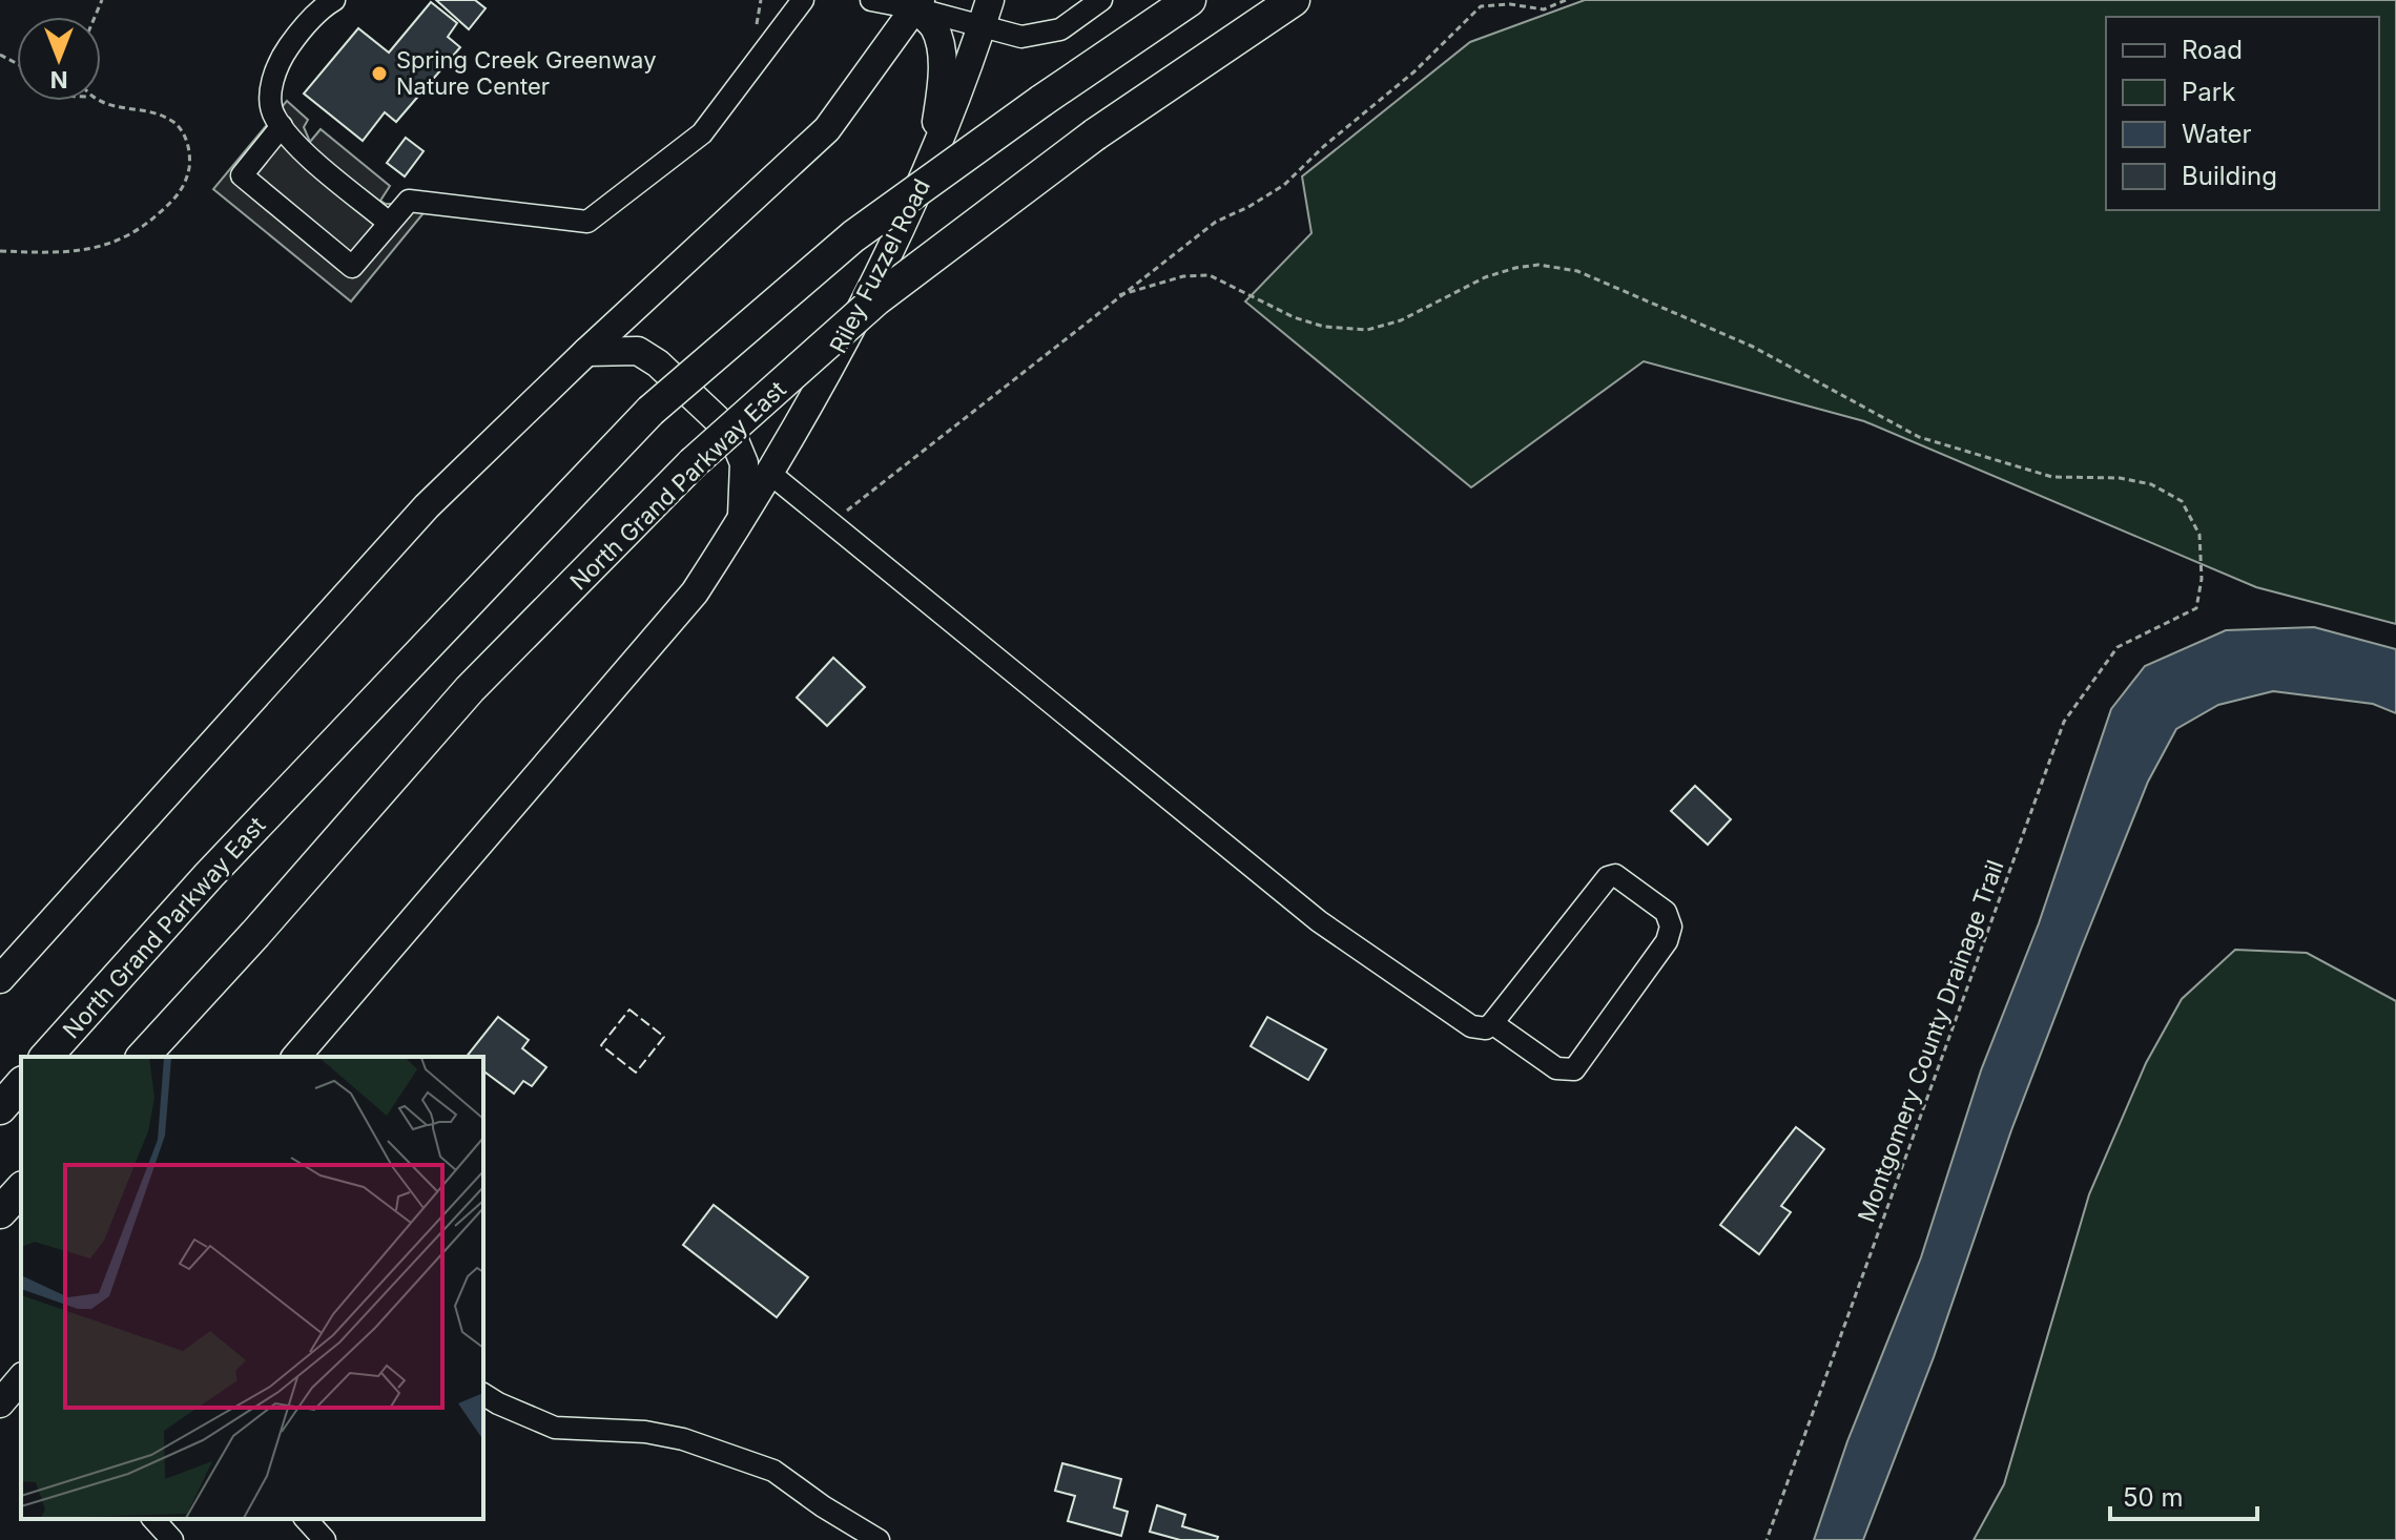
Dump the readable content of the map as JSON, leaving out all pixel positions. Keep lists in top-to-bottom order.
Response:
{
  "streets": {
    "highway": ["North Grand Parkway East"],
    "main road": ["Riley Fuzzel Road"],
    "path": ["Montgomery County Drainage Trail"]
  },
  "places": ["Spring Creek Greenway Nature Center"],
  "legend": [
    "Road",
    "Park",
    "Water",
    "Building"
  ],
  "scale_bar": "50 m",
  "north": "bottom"
}
